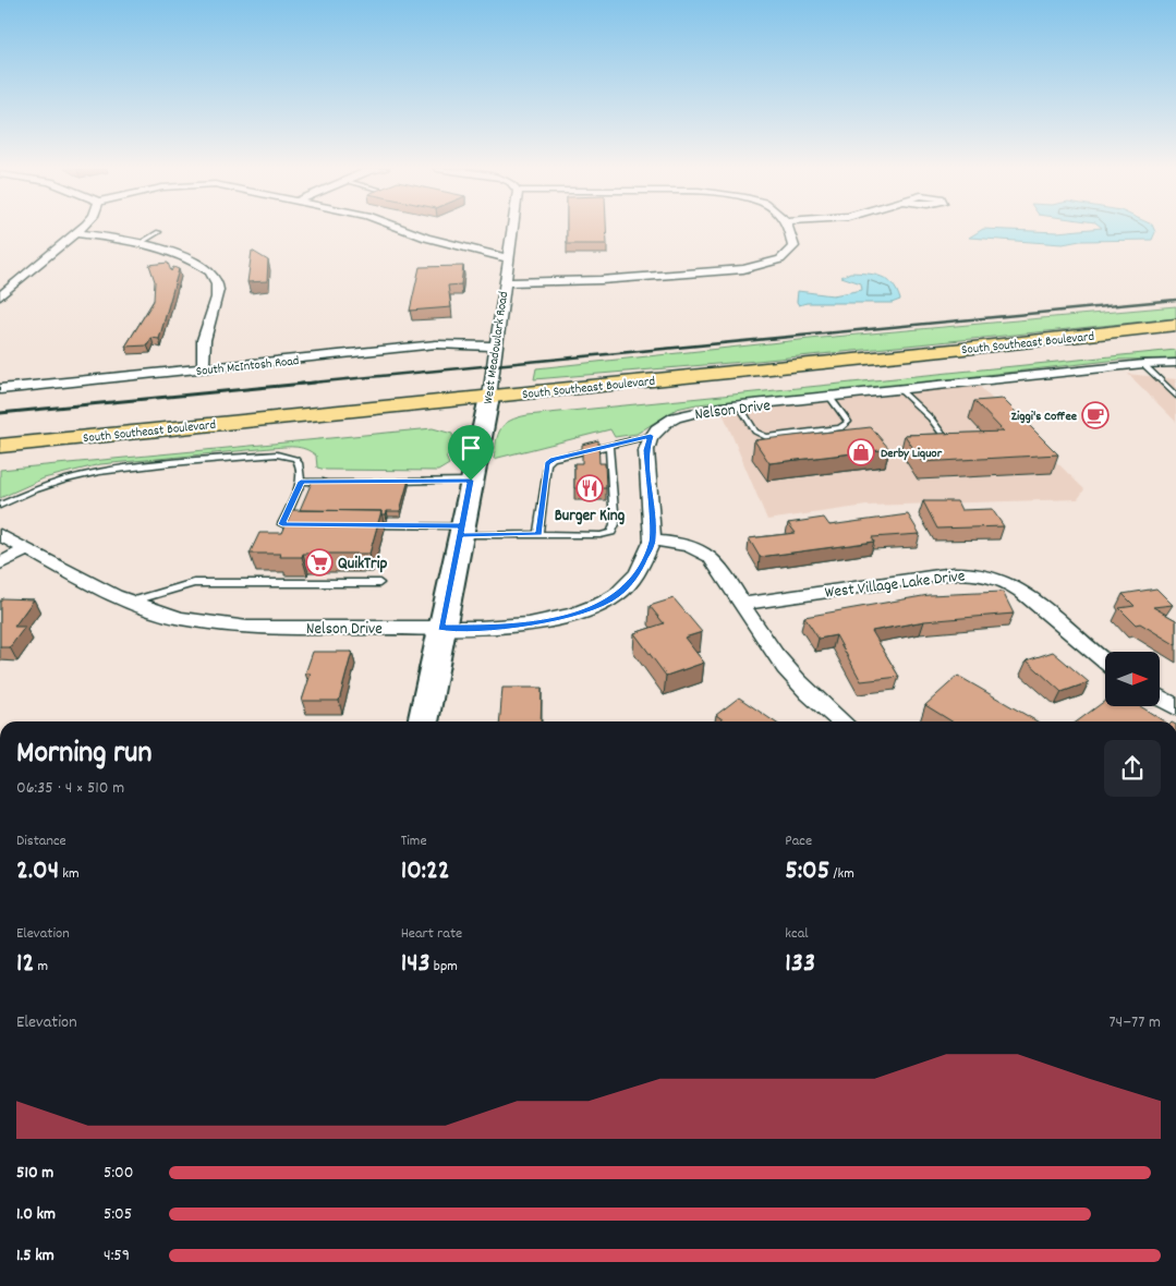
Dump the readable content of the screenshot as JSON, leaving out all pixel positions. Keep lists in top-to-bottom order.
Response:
{
  "streets": {
    "main road": ["South Southeast Boulevard", "West Meadowlark Road"],
    "street": ["South McIntosh Road", "Nelson Drive", "West Village Lake Drive"]
  },
  "crossings": [
    ["South Southeast Boulevard", "West Meadowlark Road"],
    ["West Meadowlark Road", "South McIntosh Road"],
    ["West Meadowlark Road", "Nelson Drive"]
  ],
  "places": {
    "cafe": ["Ziggi's Coffee"],
    "shop": ["Derby Liquor"],
    "restaurant": ["Burger King"],
    "supermarket": ["QuikTrip"]
  },
  "north": "right",
  "page": {
    "heading": ["Morning run", "06:35 · 4 × 510 m"],
    "stats": [
      ["Distance", "2.04 km"],
      ["Time", "10:22"],
      ["Pace", "5:05 /km"],
      ["Elevation", "12 m"],
      ["Heart rate", "143 bpm"],
      ["kcal", "133"]
    ],
    "chart": ["Elevation", "74–77 m"],
    "list": [
      {
        "name": "510 m",
        "note": "5:00"
      },
      {
        "name": "1.0 km",
        "note": "5:05"
      },
      {
        "name": "1.5 km",
        "note": "4:59"
      }
    ]
  }
}
